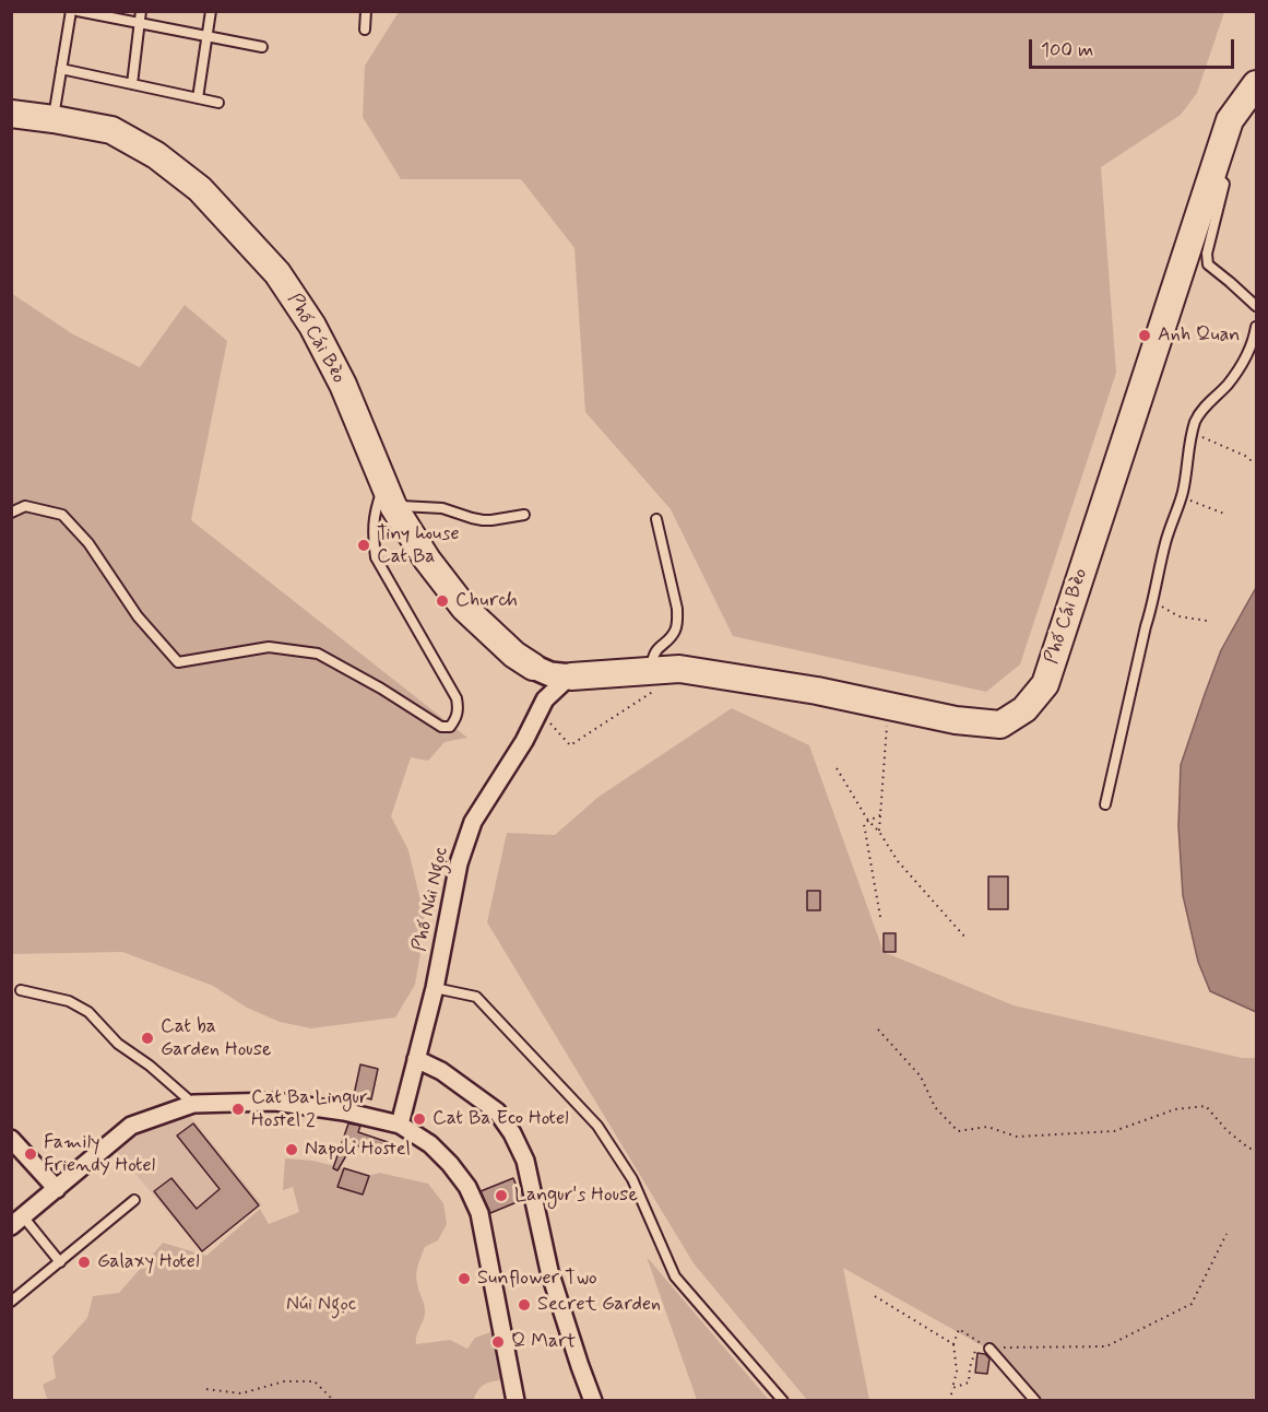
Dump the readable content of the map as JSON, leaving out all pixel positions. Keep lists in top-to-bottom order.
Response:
{
  "streets": {
    "main road": ["Phố Cái Bèo"],
    "street": ["Phố Núi Ngọc"]
  },
  "parks": ["Núi Ngọc"],
  "places": [
    "Anh Quan",
    "Tiny house Cat Ba",
    "Church",
    "Cat ba Garden House",
    "Cat Ba Lingur Hostel 2",
    "Cat Ba Eco Hotel",
    "Napoli Hostel",
    "Family Friendy Hotel",
    "Langur's House",
    "Galaxy Hotel",
    "Sunflower Two",
    "Secret Garden",
    "Q Mart"
  ],
  "scale_bar": "100 m"
}
